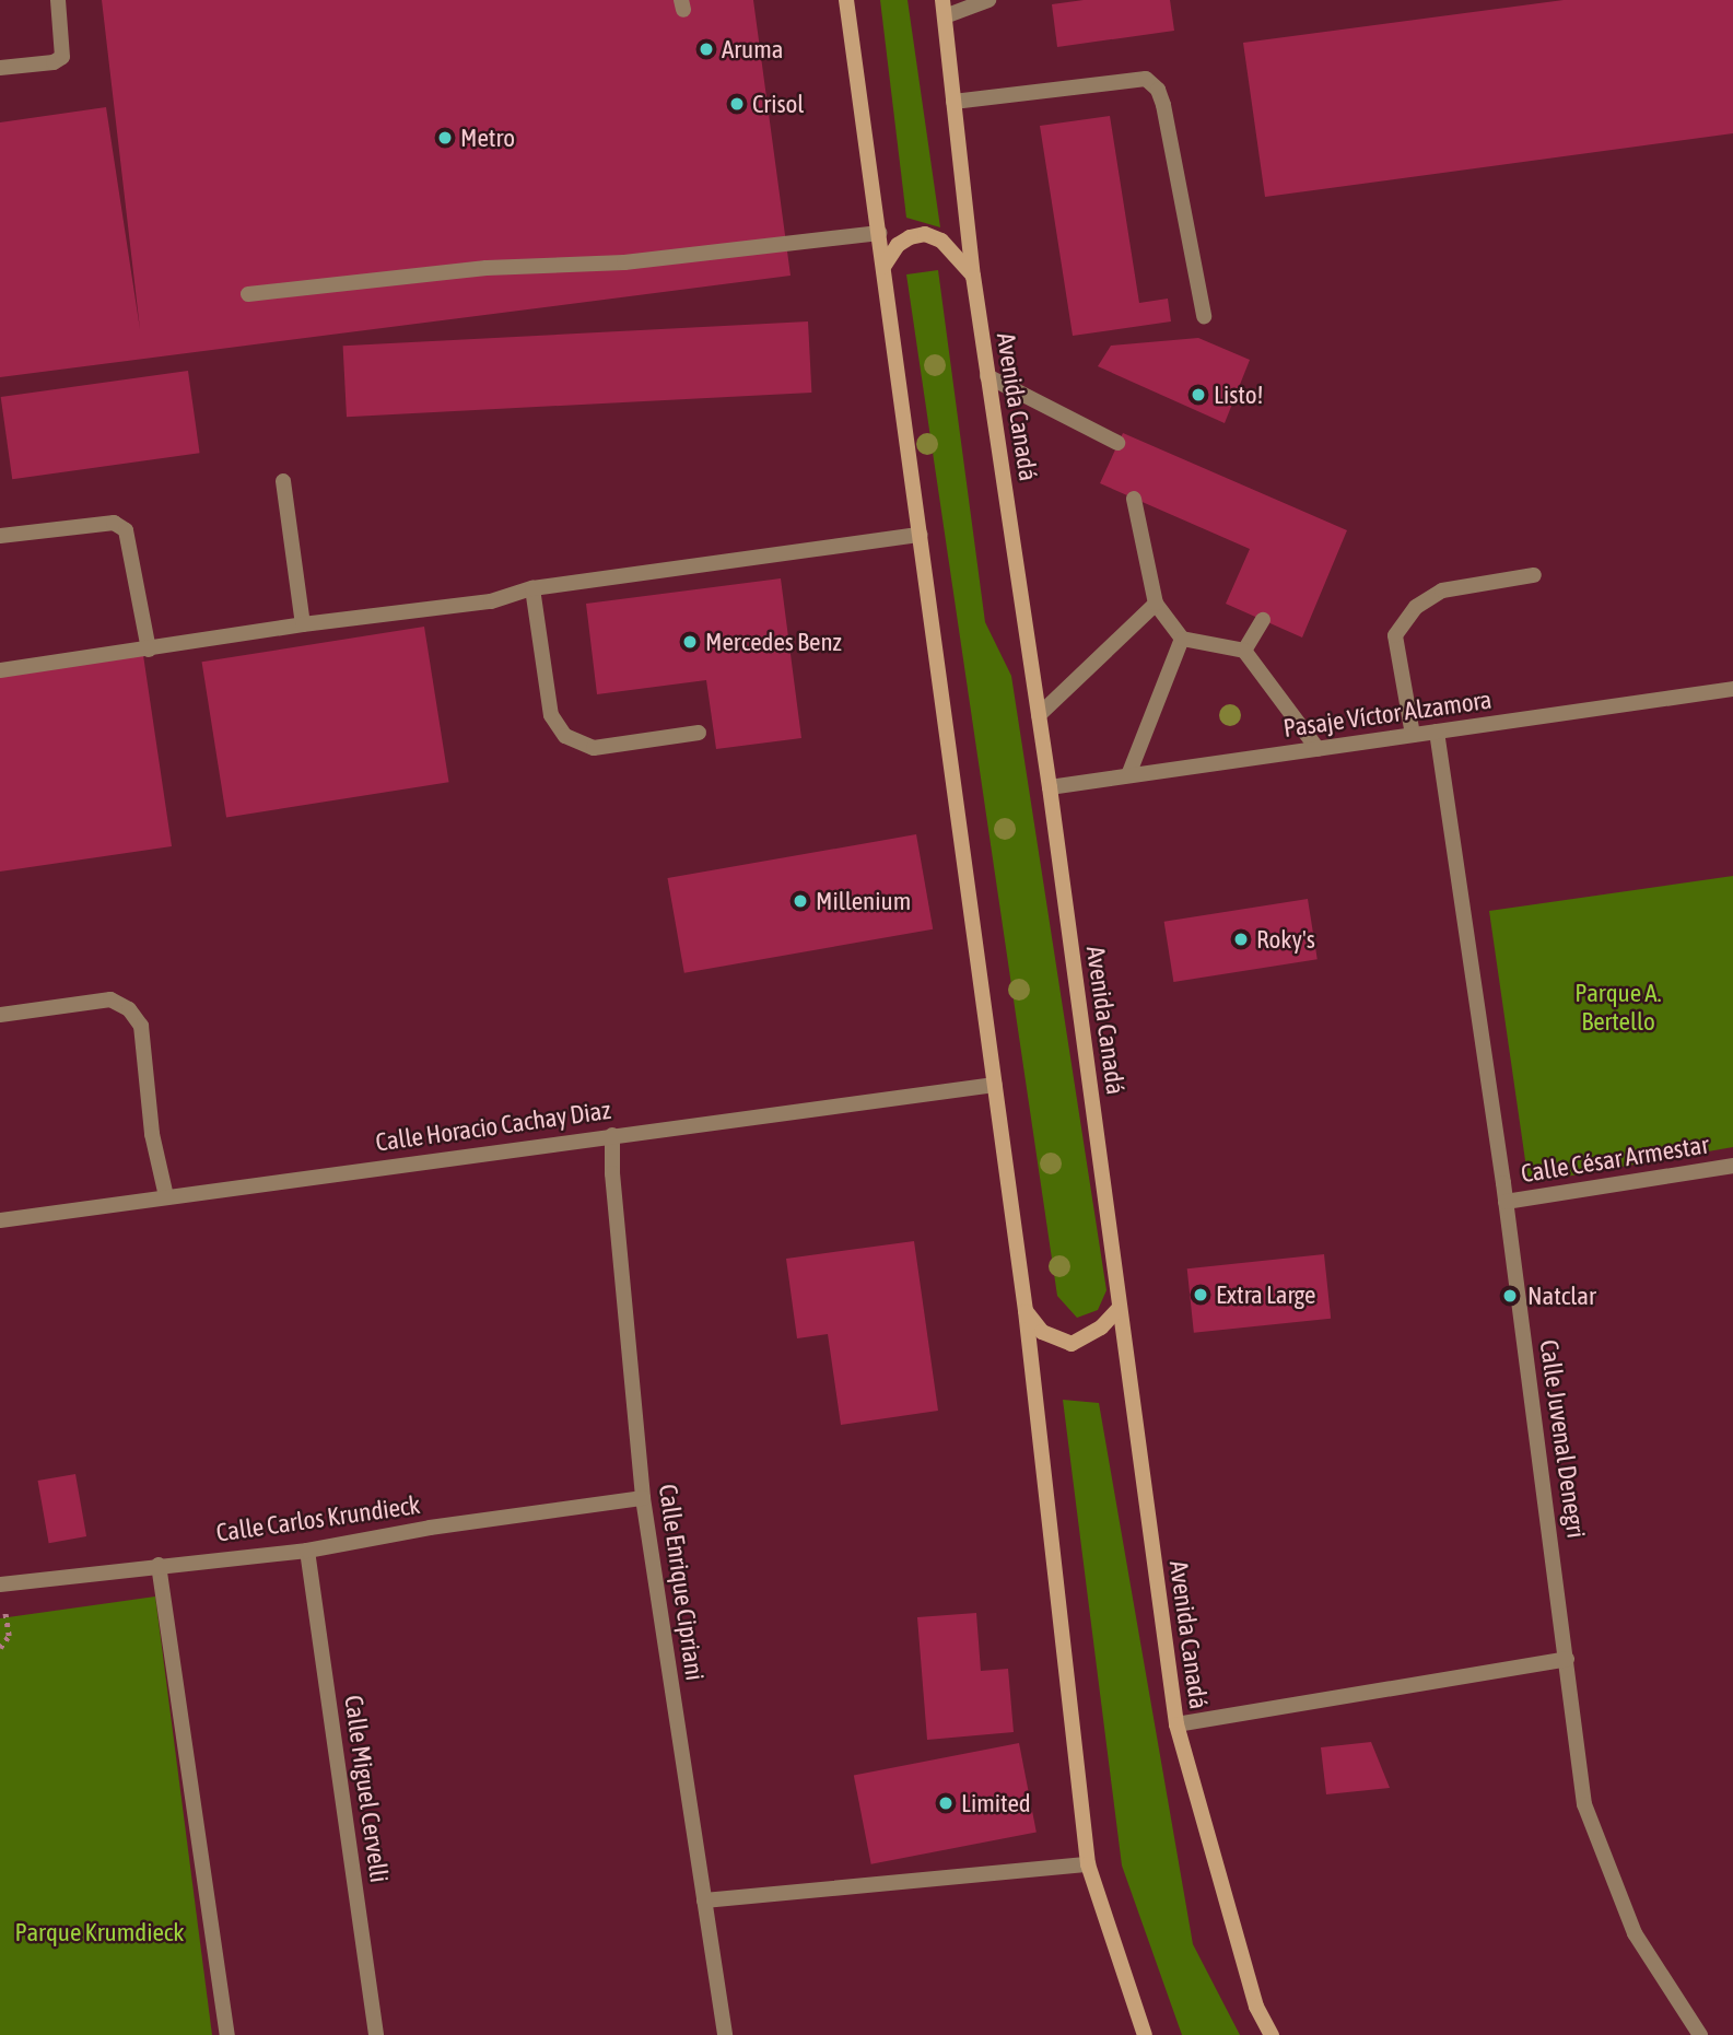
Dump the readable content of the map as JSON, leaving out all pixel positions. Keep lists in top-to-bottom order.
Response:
{
  "streets": {
    "main road": ["Avenida Canadá"],
    "street": [
      "Pasaje Víctor Alzamora",
      "Calle Horacio Cachay Diaz",
      "Calle César Armestar",
      "Calle Juvenal Denegri",
      "Calle Carlos Krundieck",
      "Calle Enrique Cipriani",
      "Calle Miguel Cervelli"
    ]
  },
  "crossings": [
    ["Avenida Canadá", "Pasaje Víctor Alzamora"],
    ["Pasaje Víctor Alzamora", "Calle Juvenal Denegri"],
    ["Calle Horacio Cachay Diaz", "Calle Enrique Cipriani"],
    ["Calle César Armestar", "Calle Juvenal Denegri"],
    ["Calle Carlos Krundieck", "Calle Enrique Cipriani"],
    ["Calle Carlos Krundieck", "Calle Miguel Cervelli"]
  ],
  "parks": ["Parque A. Bertello", "Parque Krumdieck"],
  "places": [
    "Aruma",
    "Crisol",
    "Metro",
    "Listo!",
    "Mercedes Benz",
    "Millenium",
    "Roky's",
    "Extra Large",
    "Natclar",
    "Limited"
  ]
}
